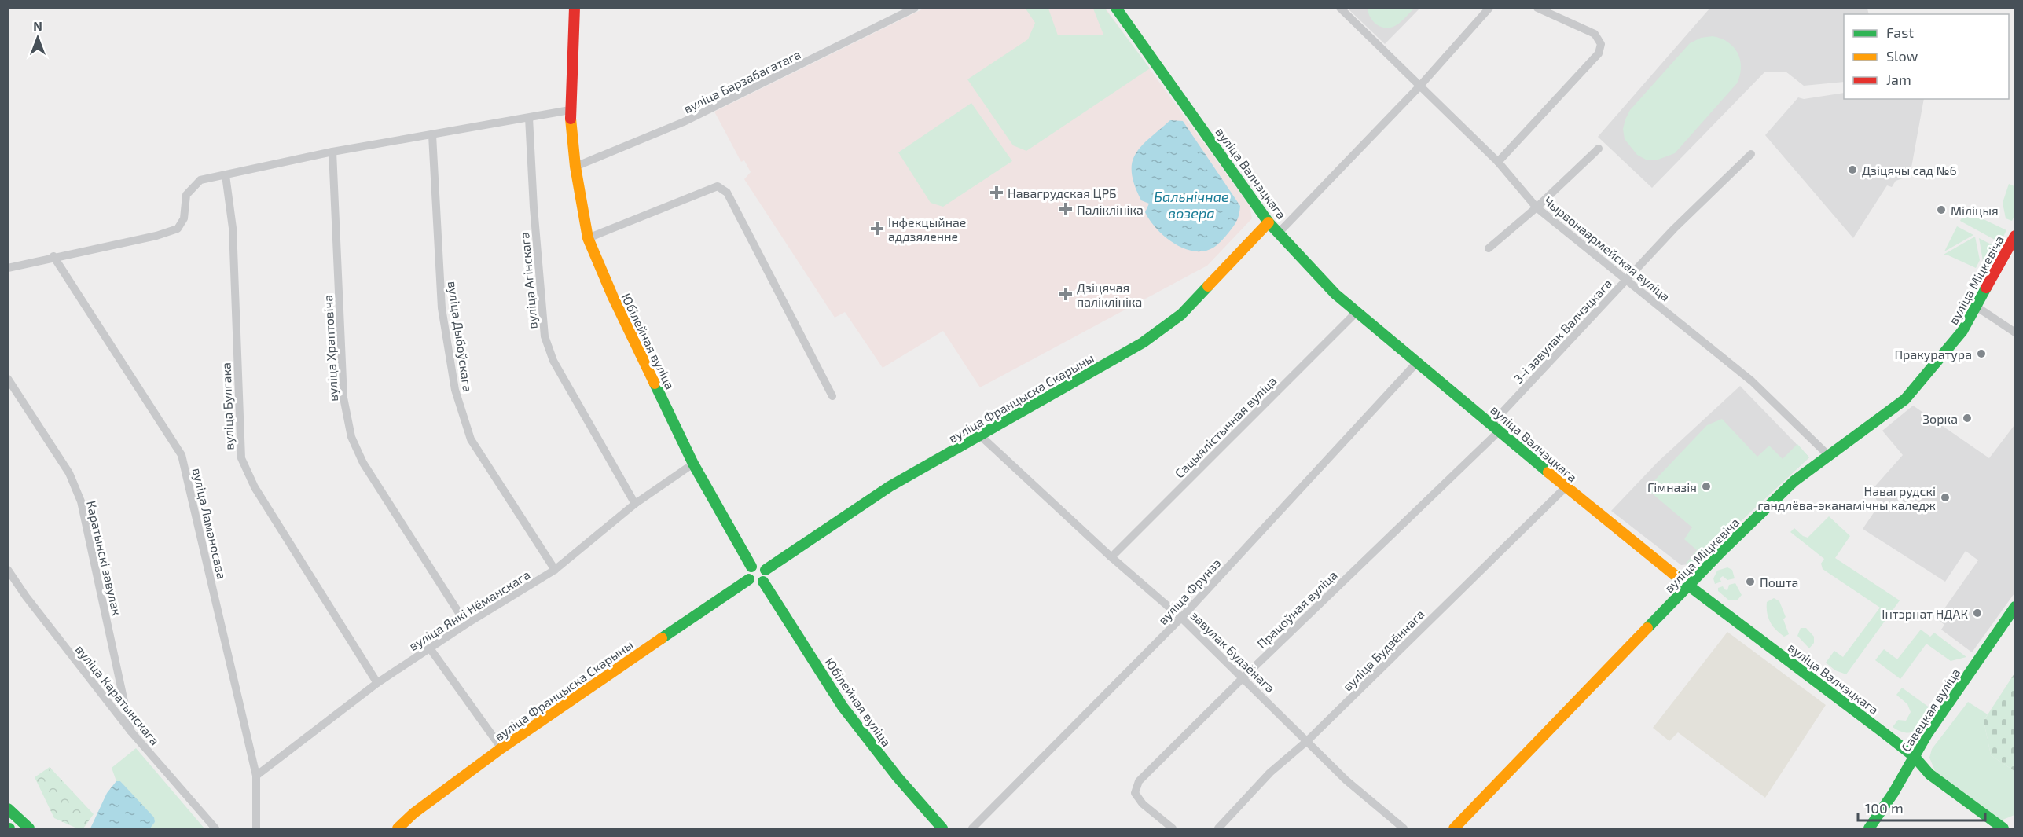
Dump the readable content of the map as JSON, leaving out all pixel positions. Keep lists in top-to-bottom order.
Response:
{
  "streets": {
    "street": [
      "вуліца Барзабагатага",
      "вуліца Валчэцкага",
      "Чырвонаармейская вуліца",
      "вуліца Міцкевіча",
      "вуліца Агінскага",
      "3-і завулак Валчэцкага",
      "вуліца Дыбоўскага",
      "Юбілейная вуліца",
      "вуліца Храптовіча",
      "вуліца Францыска Скарыны",
      "вуліца Булгака",
      "Сацыялістычная вуліца",
      "вуліца Ламаносава",
      "Каратынскі завулак",
      "вуліца Фрунзэ",
      "Працоўная вуліца",
      "вуліца Янкі Нёманскага",
      "вуліца Будзённага",
      "завулак Будзёнага",
      "вуліца Каратынскага",
      "Савецкая вуліца"
    ]
  },
  "crossings": [
    ["вуліца Барзабагатага", "Юбілейная вуліца"],
    ["вуліца Валчэцкага", "вуліца Міцкевіча"],
    ["вуліца Валчэцкага", "3-і завулак Валчэцкага"],
    ["вуліца Валчэцкага", "вуліца Францыска Скарыны"],
    ["вуліца Валчэцкага", "Сацыялістычная вуліца"],
    ["вуліца Валчэцкага", "вуліца Фрунзэ"],
    ["вуліца Валчэцкага", "Працоўная вуліца"],
    ["вуліца Валчэцкага", "вуліца Будзённага"],
    ["вуліца Валчэцкага", "Савецкая вуліца"],
    ["Чырвонаармейская вуліца", "вуліца Міцкевіча"],
    ["Чырвонаармейская вуліца", "3-і завулак Валчэцкага"],
    ["вуліца Агінскага", "вуліца Янкі Нёманскага"],
    ["3-і завулак Валчэцкага", "Працоўная вуліца"],
    ["вуліца Дыбоўскага", "вуліца Янкі Нёманскага"],
    ["Юбілейная вуліца", "вуліца Францыска Скарыны"],
    ["Юбілейная вуліца", "вуліца Янкі Нёманскага"],
    ["вуліца Храптовіча", "вуліца Янкі Нёманскага"],
    ["вуліца Францыска Скарыны", "завулак Будзёнага"],
    ["вуліца Булгака", "вуліца Янкі Нёманскага"],
    ["Сацыялістычная вуліца", "завулак Будзёнага"],
    ["вуліца Ламаносава", "вуліца Янкі Нёманскага"],
    ["Каратынскі завулак", "вуліца Каратынскага"],
    ["вуліца Фрунзэ", "завулак Будзёнага"],
    ["Працоўная вуліца", "завулак Будзёнага"],
    ["вуліца Будзённага", "завулак Будзёнага"]
  ],
  "water": ["Бальнічнае возера"],
  "places": {
    "other": [
      "Дзіцячы сад №6",
      "Міліцыя",
      "Пракуратура",
      "Зорка",
      "Гімназія",
      "Навагрудскі гандлёва-эканамічны каледж",
      "Пошта",
      "Інтэрнат НДАК"
    ],
    "health": [
      "Навагрудская ЦРБ",
      "Паліклініка",
      "Інфекцыйнае аддзяленне",
      "Дзіцячая паліклініка"
    ]
  },
  "legend": ["Fast", "Slow", "Jam"],
  "scale_bar": "100 m",
  "north": "top"
}
